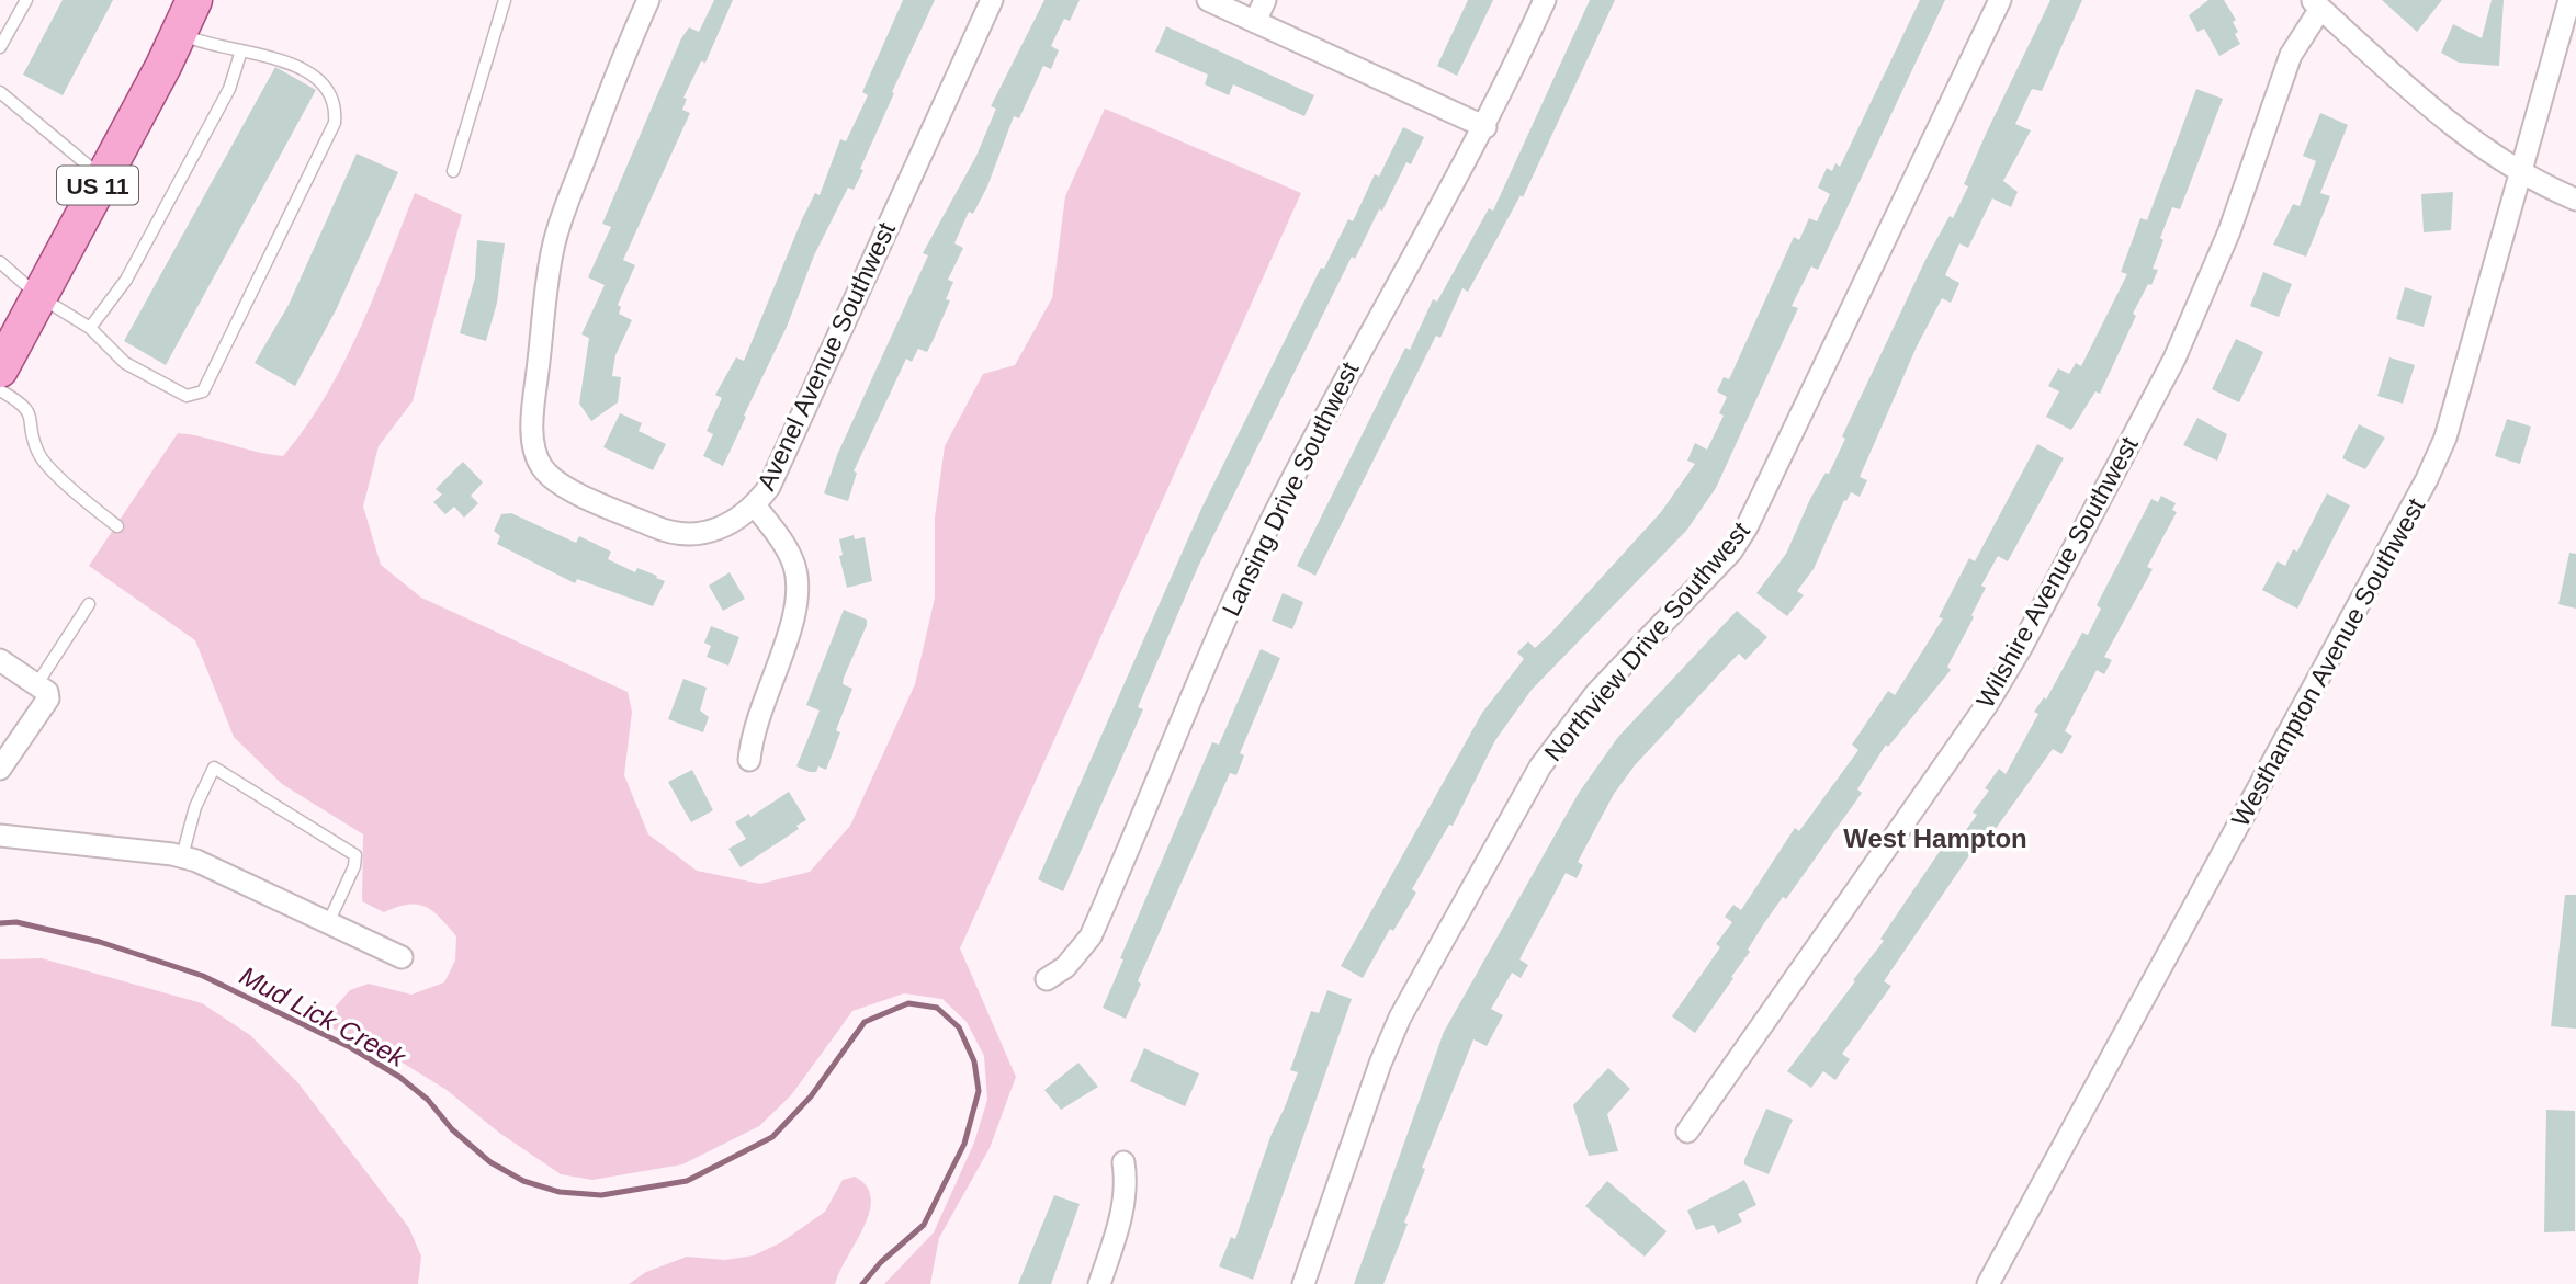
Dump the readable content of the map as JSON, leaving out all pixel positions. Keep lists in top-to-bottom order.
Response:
{
  "streets": {
    "main road": ["US 11"],
    "street": [
      "Avenel Avenue Southwest",
      "Lansing Drive Southwest",
      "Wilshire Avenue Southwest",
      "Northview Drive Southwest",
      "Westhampton Avenue Southwest"
    ]
  },
  "districts": ["West Hampton"],
  "water": ["Mud Lick Creek"]
}
